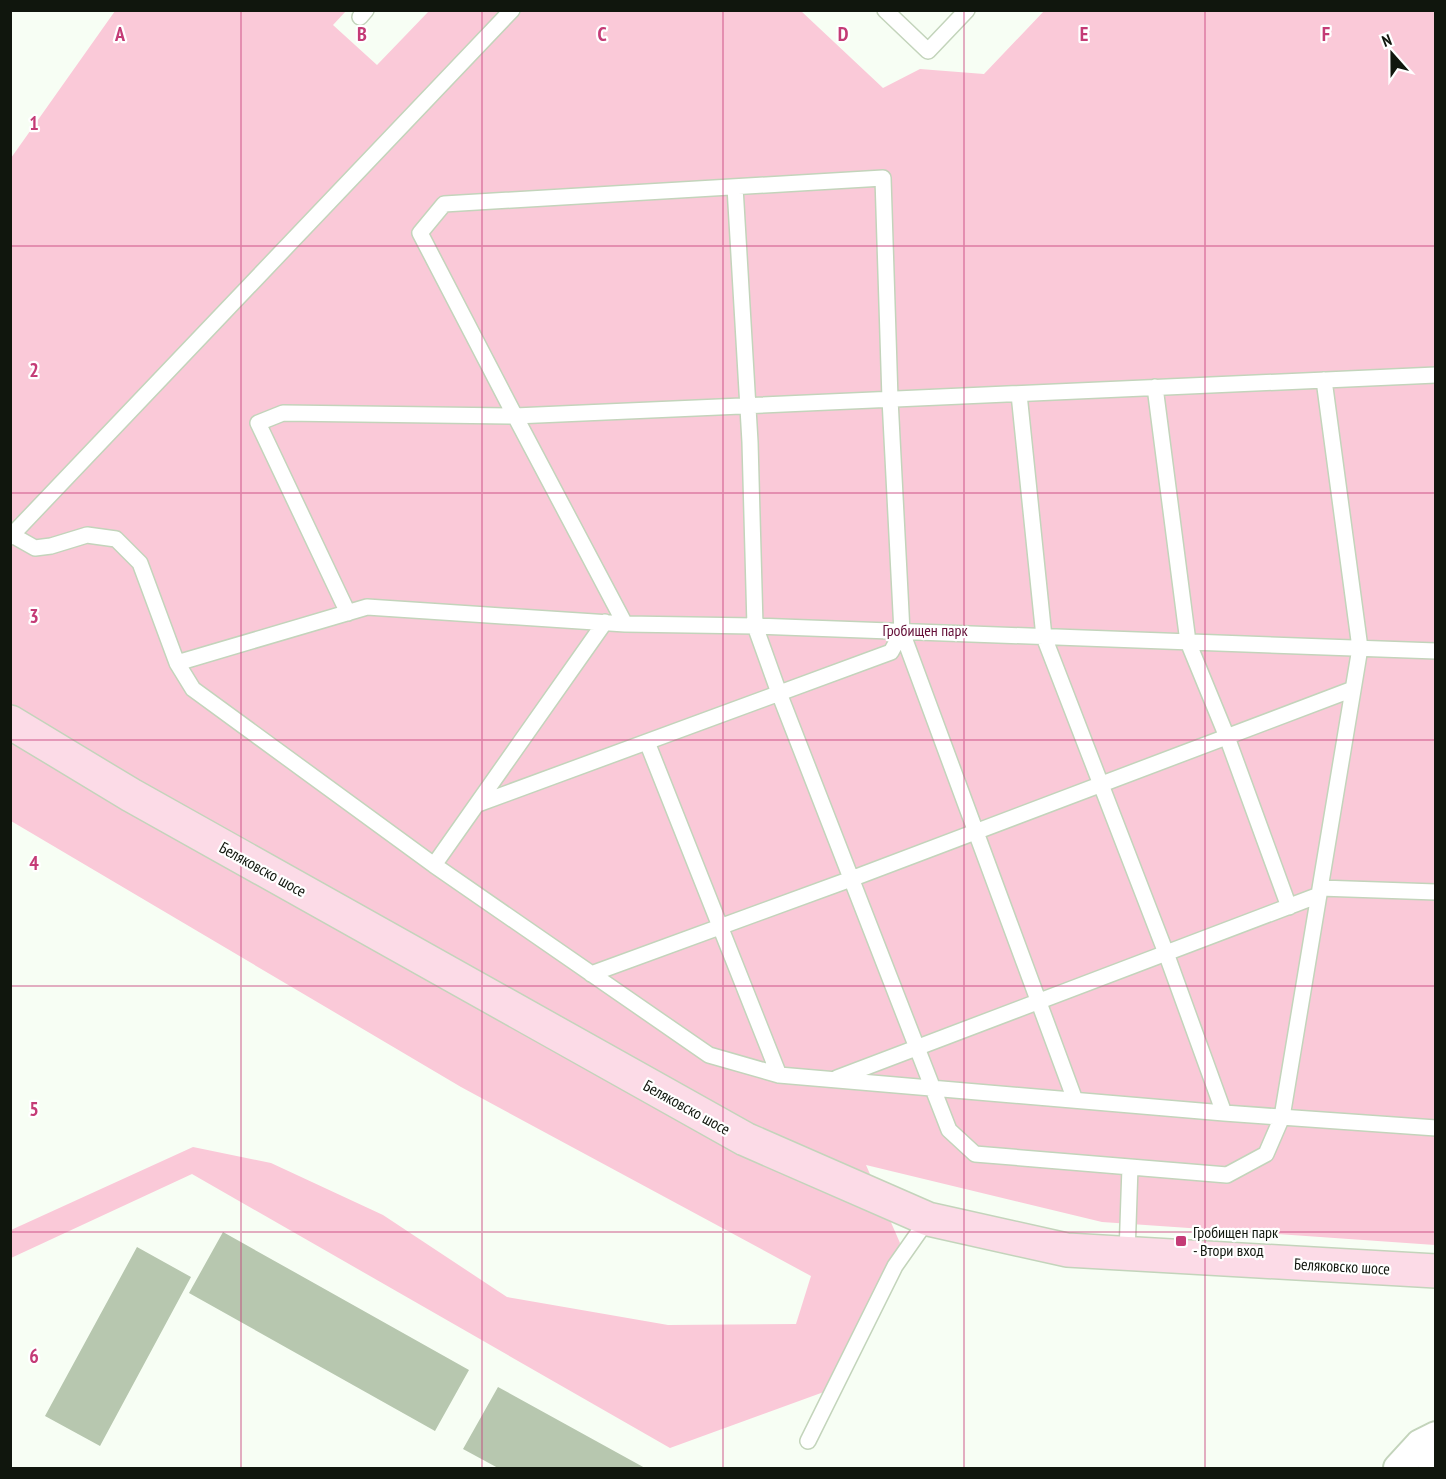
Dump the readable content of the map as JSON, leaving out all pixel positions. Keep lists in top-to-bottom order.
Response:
{
  "streets": {
    "street": ["Беляковско шосе"]
  },
  "parks": ["Гробищен парк"],
  "places": {
    "transit": ["Гробищен парк - Втори вход"]
  },
  "north": "top",
  "grid": {
    "columns": [
      "A",
      "B",
      "C",
      "D",
      "E",
      "F"
    ],
    "rows": [
      "1",
      "2",
      "3",
      "4",
      "5",
      "6"
    ]
  }
}
